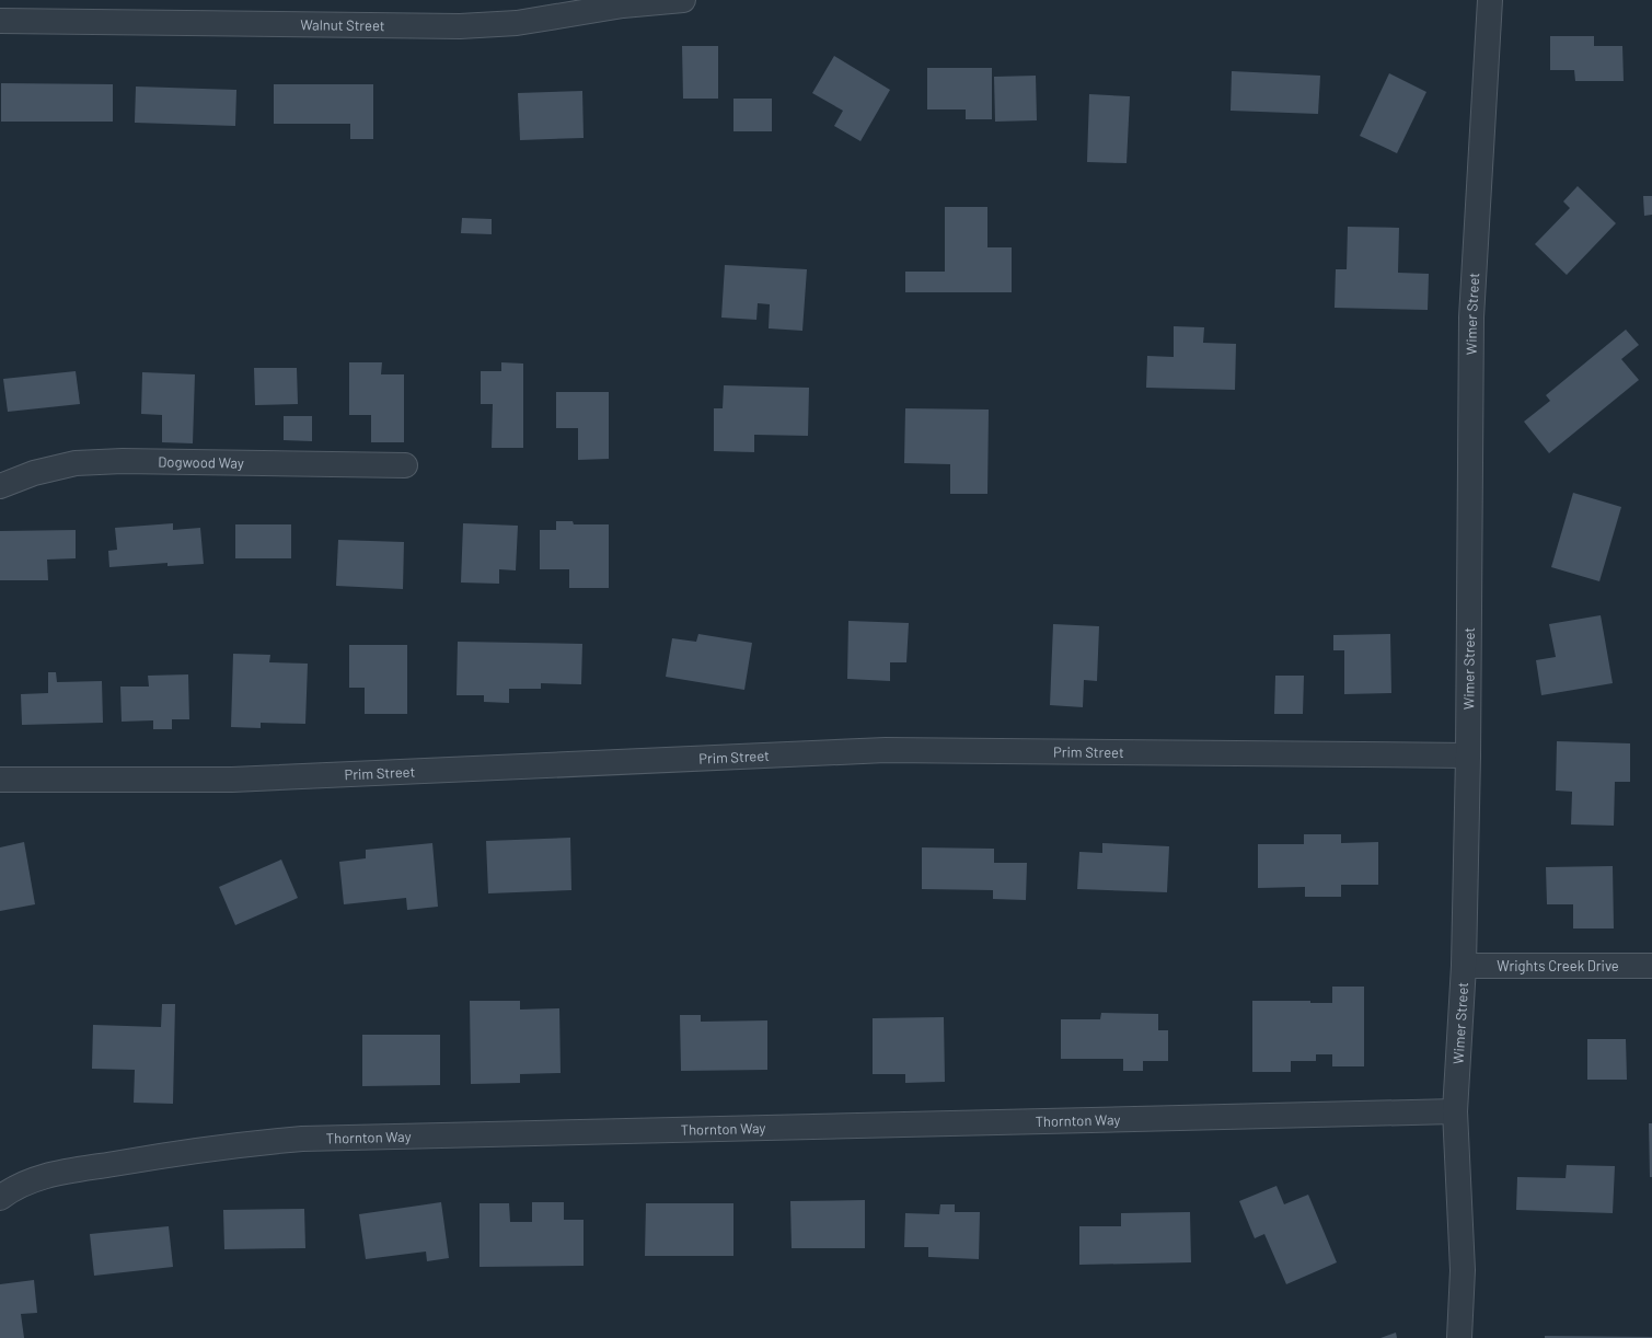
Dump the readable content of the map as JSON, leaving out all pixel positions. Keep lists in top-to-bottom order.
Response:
{
  "streets": {
    "street": [
      "Walnut Street",
      "Wimer Street",
      "Dogwood Way",
      "Prim Street",
      "Wrights Creek Drive",
      "Thornton Way"
    ]
  },
  "crossings": [
    ["Wimer Street", "Prim Street"],
    ["Wimer Street", "Wrights Creek Drive"],
    ["Wimer Street", "Thornton Way"]
  ]
}
